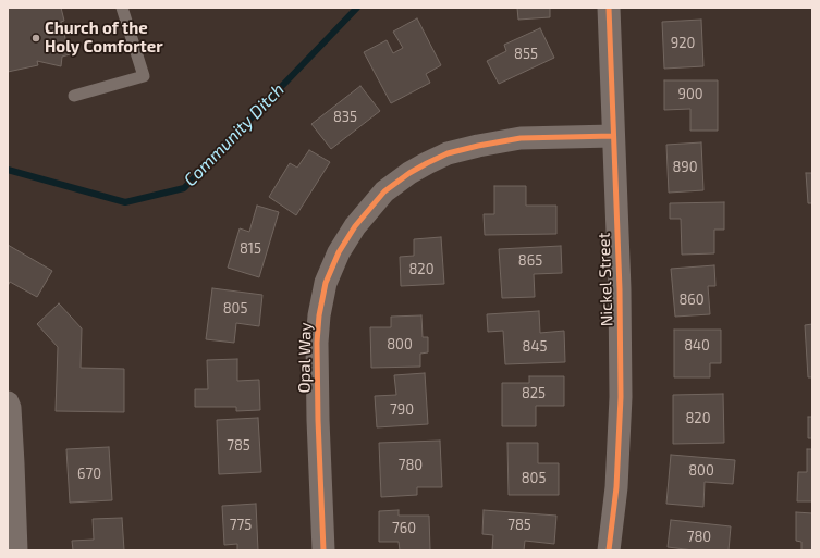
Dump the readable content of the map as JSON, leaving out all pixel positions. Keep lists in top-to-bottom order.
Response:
{
  "streets": {
    "street": ["Nickel Street", "Opal Way"]
  },
  "crossings": [
    ["Nickel Street", "Opal Way"]
  ],
  "water": ["Community Ditch"],
  "places": ["Church of the Holy Comforter"],
  "house_numbers": [
    "920",
    "855",
    "900",
    "835",
    "890",
    "815",
    "865",
    "820",
    "860",
    "805",
    "800",
    "840",
    "845",
    "825",
    "790",
    "820",
    "785",
    "780",
    "800",
    "670",
    "805",
    "775",
    "785",
    "760",
    "780"
  ]
}
